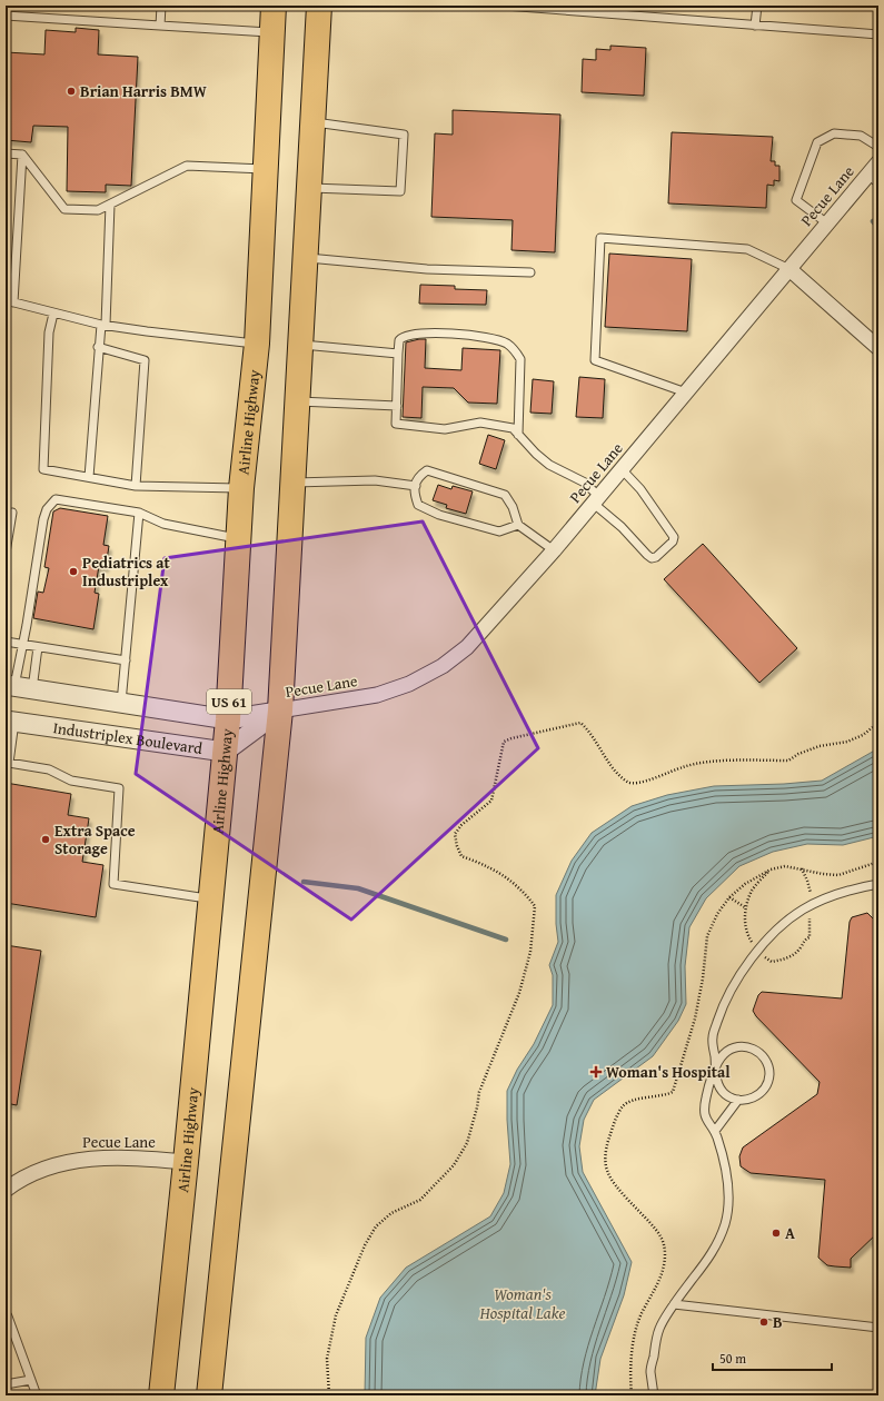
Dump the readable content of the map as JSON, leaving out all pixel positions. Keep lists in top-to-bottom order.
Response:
{
  "streets": {
    "highway": ["Airline Highway", "US 61"],
    "street": ["Pecue Lane", "Industriplex Boulevard"]
  },
  "crossings": [
    ["Pecue Lane", "Airline Highway"],
    ["Pecue Lane", "Industriplex Boulevard"],
    ["Airline Highway", "Industriplex Boulevard"]
  ],
  "water": ["Woman's Hospital Lake"],
  "places": {
    "other": [
      "Brian Harris BMW",
      "Pediatrics at Industriplex",
      "Extra Space Storage",
      "A",
      "B"
    ],
    "health": ["Woman's Hospital"]
  },
  "scale_bar": "50 m"
}
